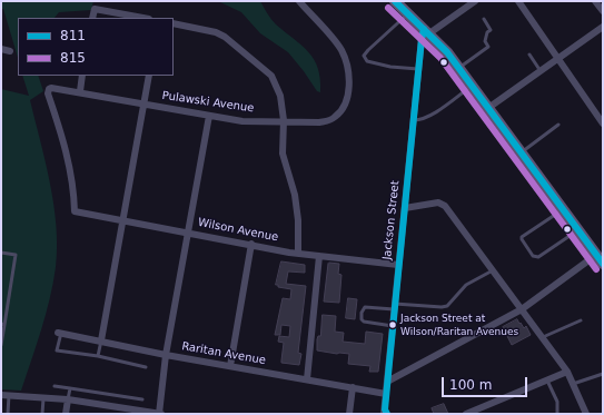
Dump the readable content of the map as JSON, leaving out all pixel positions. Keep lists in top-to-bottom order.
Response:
{
  "streets": {
    "street": [
      "Pulawski Avenue",
      "Jackson Street",
      "Wilson Avenue",
      "Raritan Avenue"
    ]
  },
  "crossings": [
    ["Pulawski Avenue", "Wilson Avenue"],
    ["Jackson Street", "Wilson Avenue"],
    ["Jackson Street", "Raritan Avenue"]
  ],
  "places": ["Jackson Street at Wilson/Raritan Avenues"],
  "lines": ["transit line 811", "transit line 815"],
  "legend": ["811", "815"],
  "scale_bar": "100 m"
}
